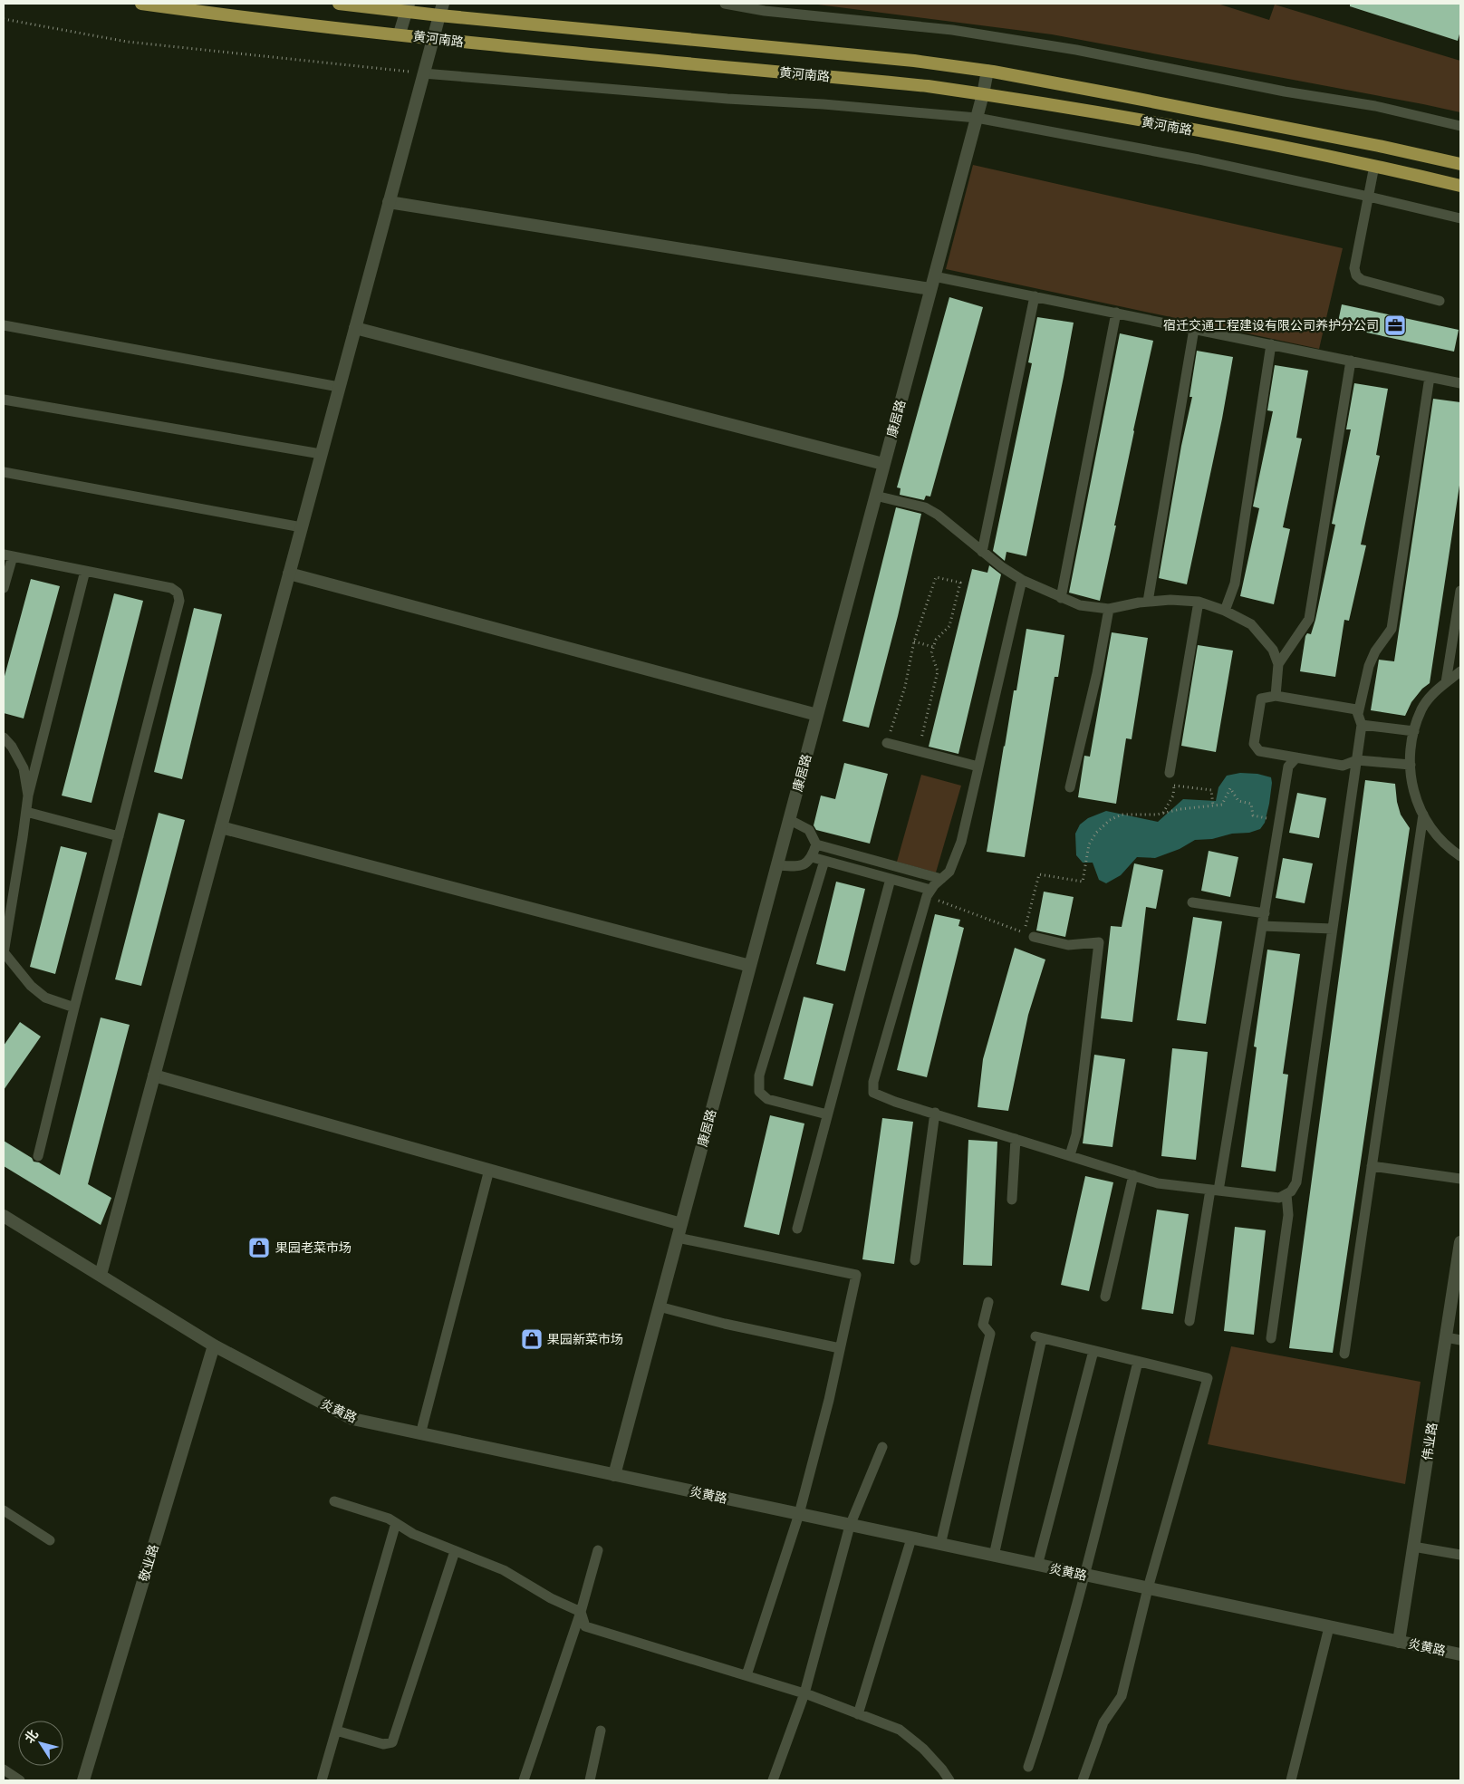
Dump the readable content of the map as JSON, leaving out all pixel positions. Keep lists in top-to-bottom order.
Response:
{
  "streets": {
    "main road": ["黄河南路"],
    "street": [
      "康居路",
      "炎黄路",
      "伟业路",
      "敬业路"
    ]
  },
  "crossings": [
    ["黄河南路", "康居路"],
    ["康居路", "炎黄路"],
    ["炎黄路", "伟业路"],
    ["炎黄路", "敬业路"]
  ],
  "places": {
    "office": ["宿迁交通工程建设有限公司养护分公司"],
    "shop": ["果园老菜市场", "果园新菜市场"]
  },
  "north": "top left"
}
